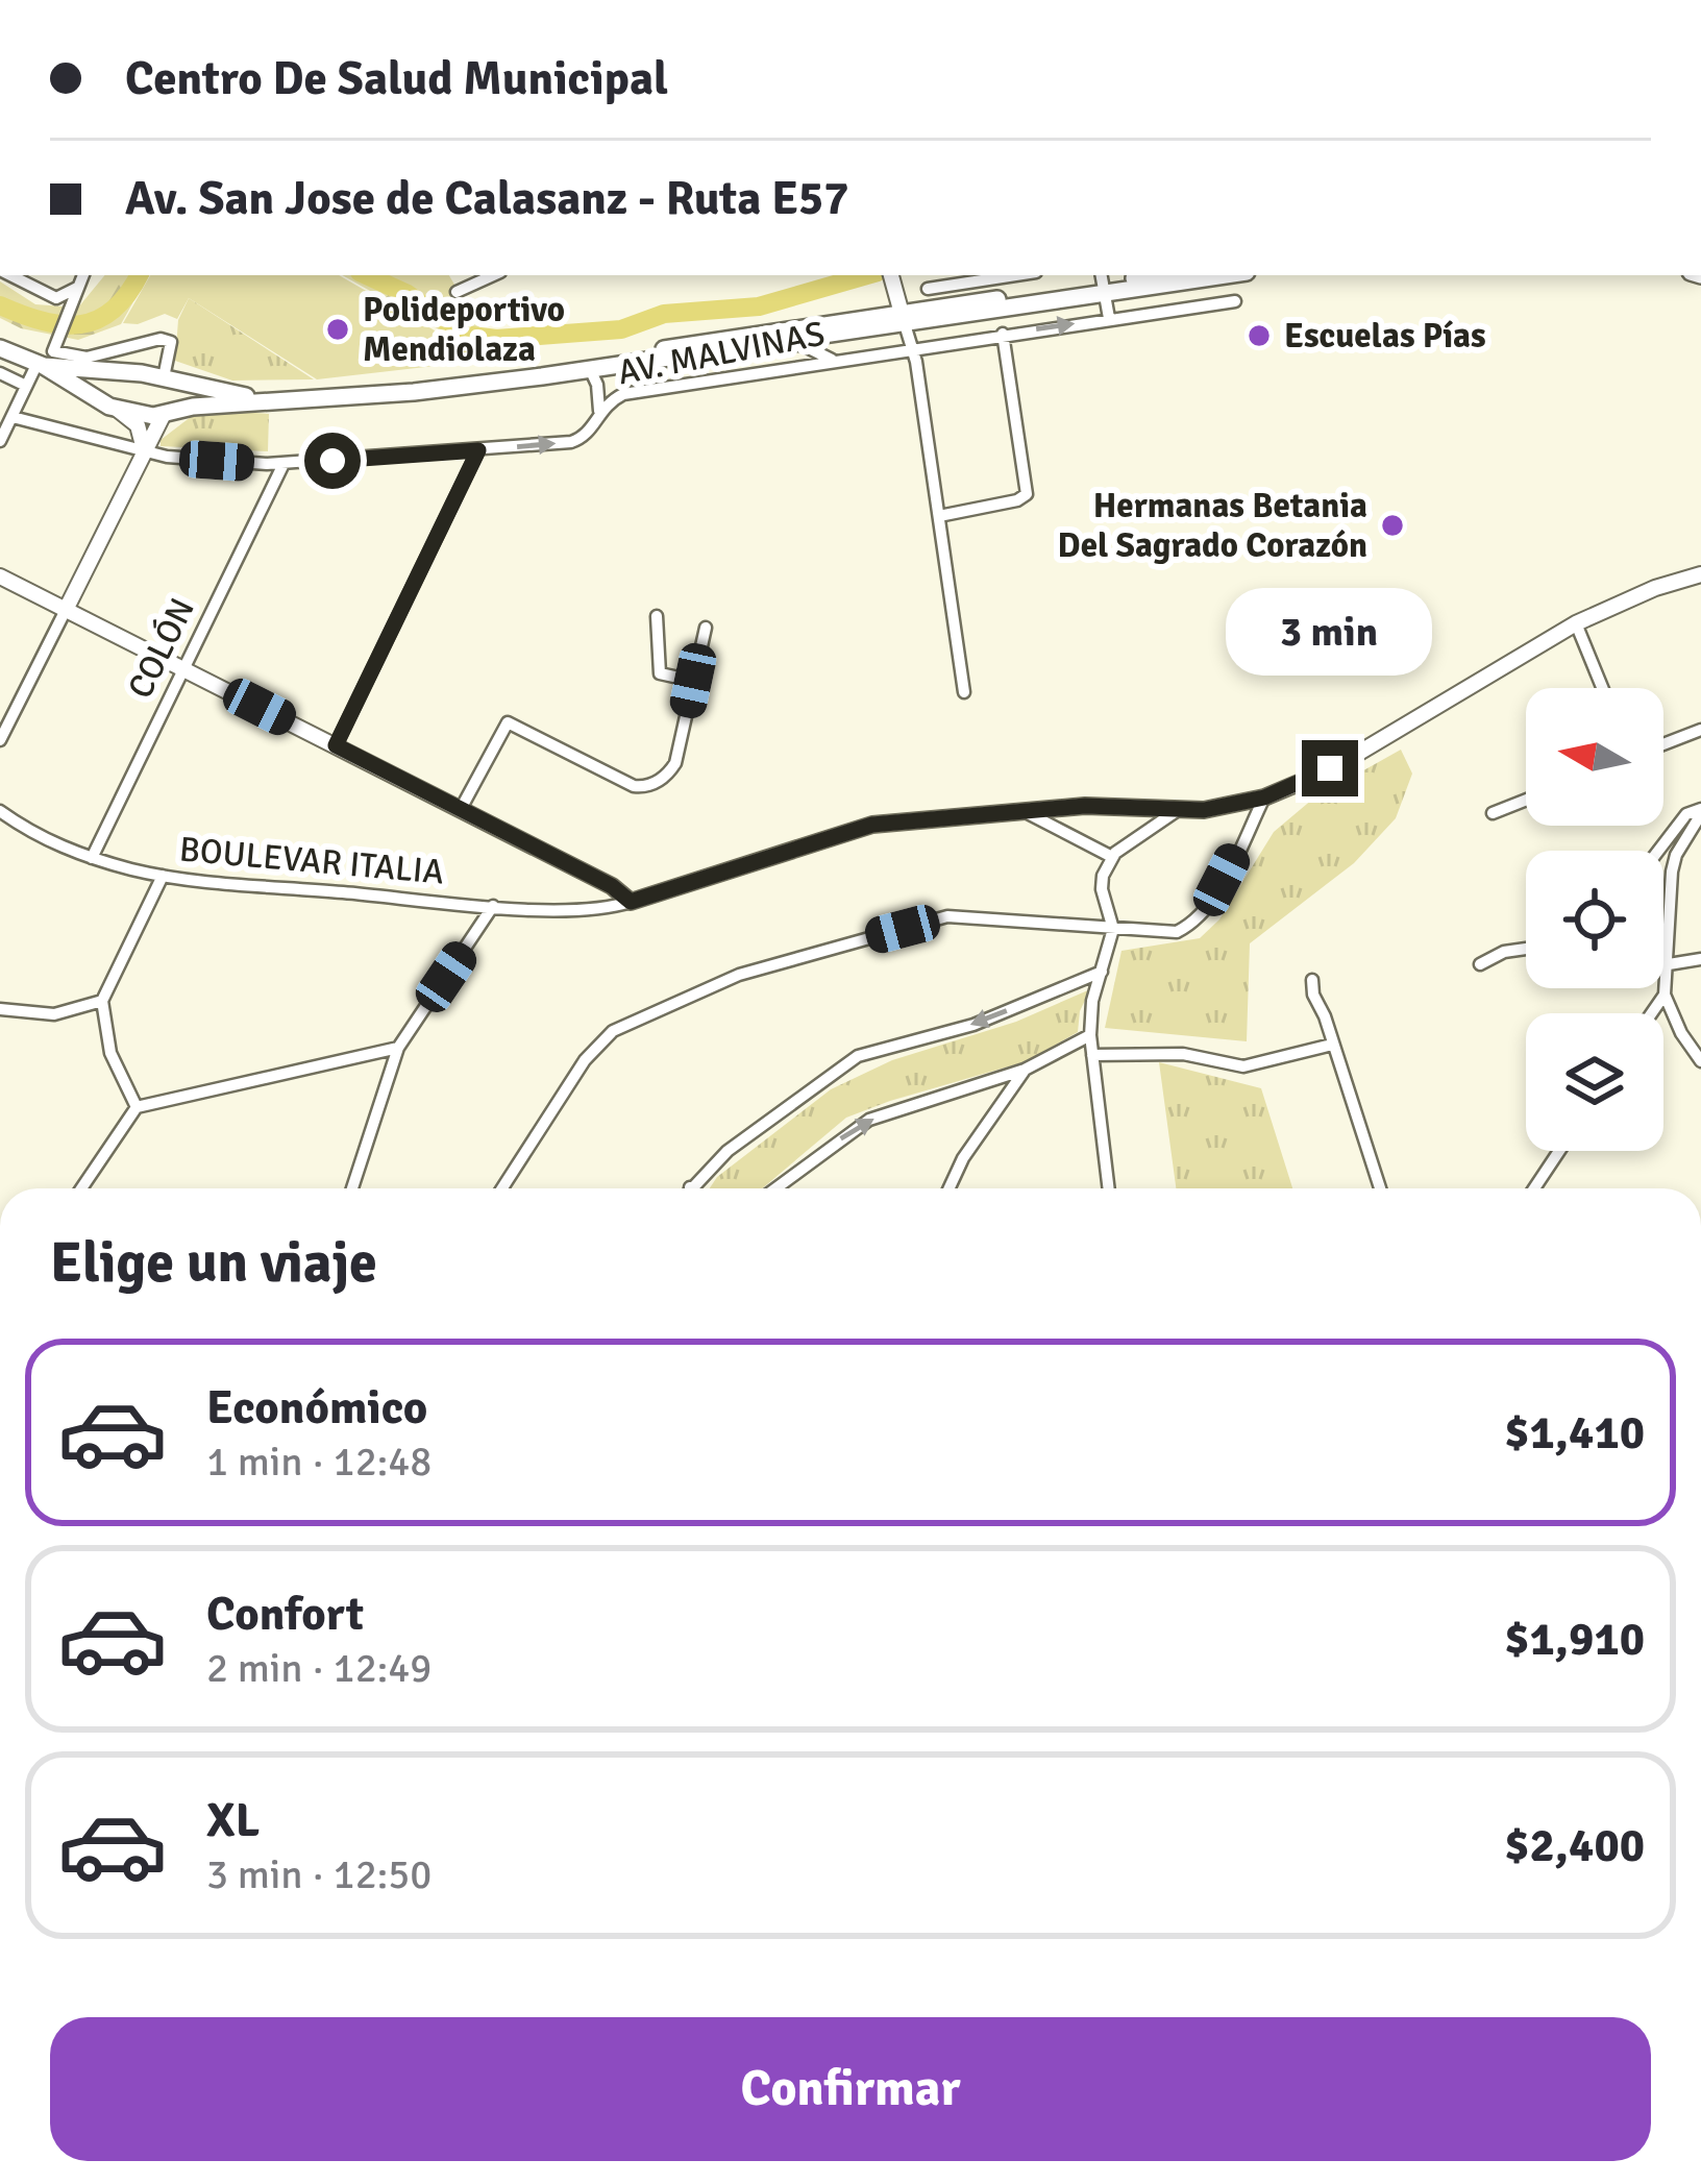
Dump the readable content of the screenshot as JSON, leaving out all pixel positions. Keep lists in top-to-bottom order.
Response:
{
  "streets": {
    "street": ["AV. MALVINAS", "COLÓN", "BOULEVAR ITALIA"]
  },
  "crossings": [
    ["AV. MALVINAS", "COLÓN"],
    ["COLÓN", "BOULEVAR ITALIA"]
  ],
  "places": ["Polideportivo Mendiolaza", "Escuelas Pías", "Hermanas Betania Del Sagrado Corazón"],
  "north": "left",
  "page": {
    "banner": ["Centro De Salud Municipal", "Av. San Jose de Calasanz - Ruta E57"],
    "bubble": "3 min",
    "heading": "Elige un viaje",
    "list": [
      {
        "name": "Económico",
        "note": "1 min · 12:48",
        "value": "$1,410"
      },
      {
        "name": "Confort",
        "note": "2 min · 12:49",
        "value": "$1,910"
      },
      {
        "name": "XL",
        "note": "3 min · 12:50",
        "value": "$2,400"
      }
    ],
    "buttons": "Confirmar"
  }
}
